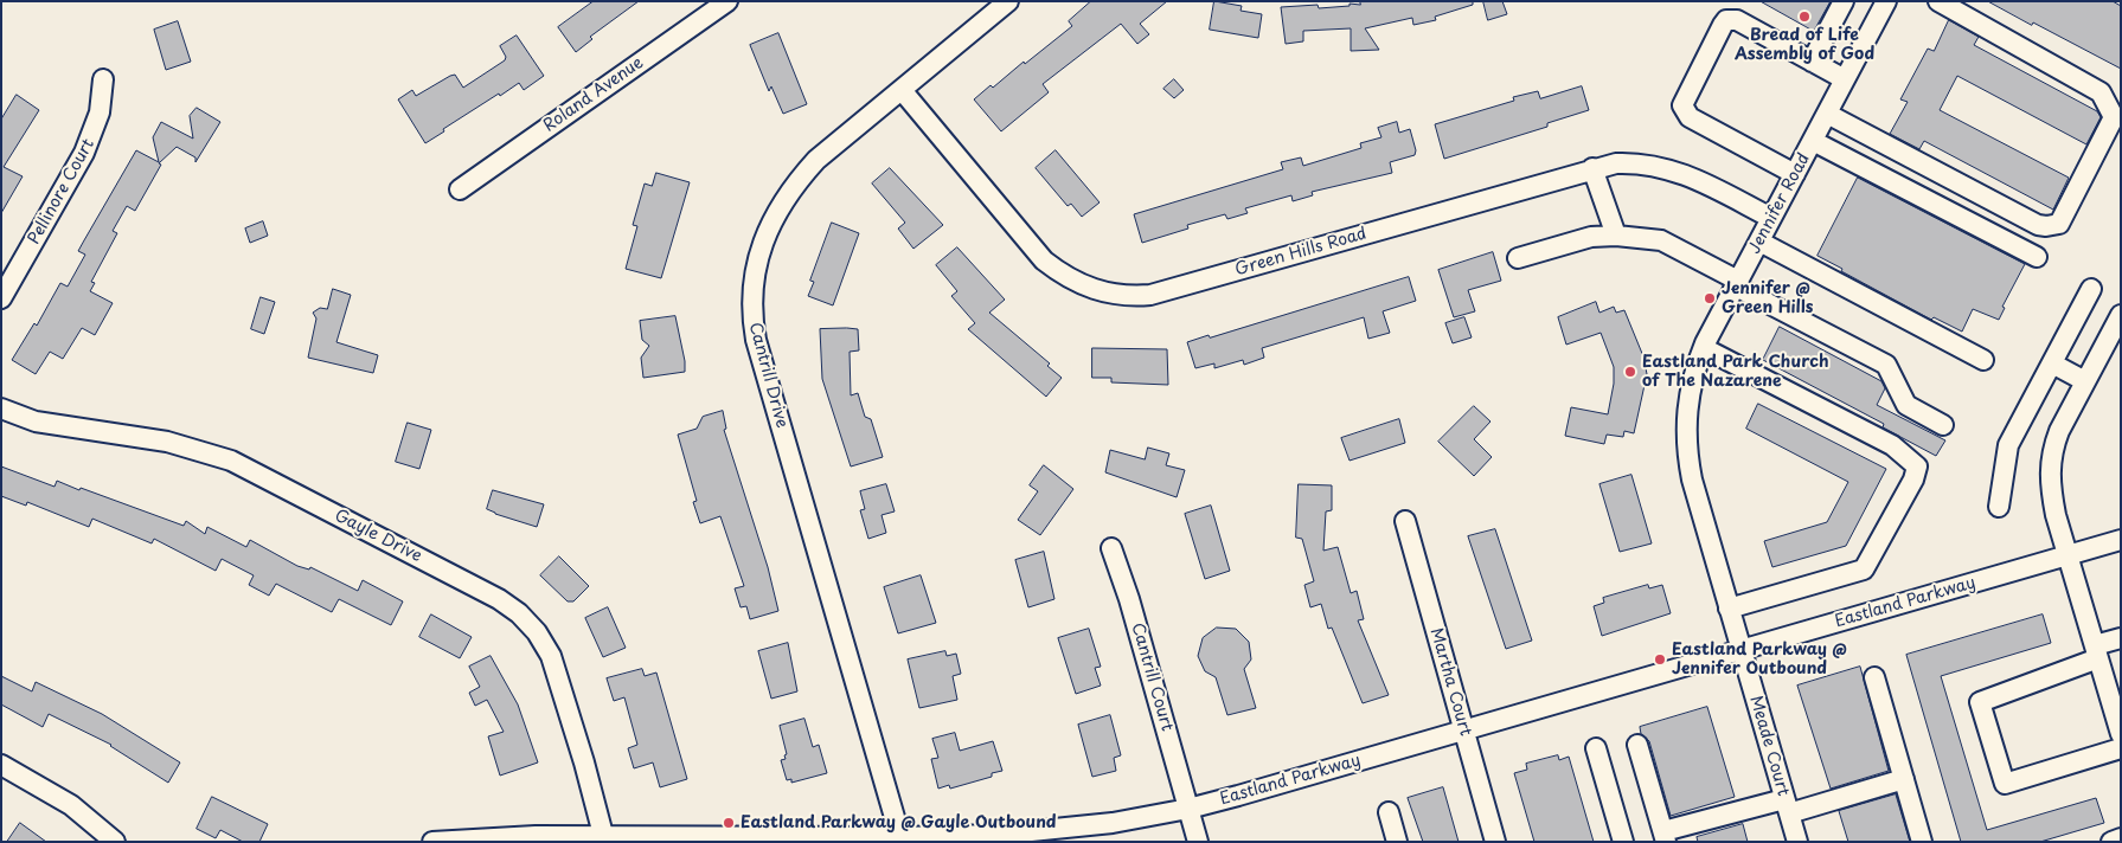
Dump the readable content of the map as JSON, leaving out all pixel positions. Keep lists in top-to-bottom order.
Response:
{
  "streets": {
    "street": [
      "Roland Avenue",
      "Pellinore Court",
      "Jennifer Road",
      "Green Hills Road",
      "Cantrill Drive",
      "Gayle Drive",
      "Eastland Parkway",
      "Cantrill Court",
      "Martha Court",
      "Meade Court"
    ]
  },
  "crossings": [
    ["Jennifer Road", "Green Hills Road"],
    ["Jennifer Road", "Eastland Parkway"],
    ["Jennifer Road", "Meade Court"],
    ["Green Hills Road", "Cantrill Drive"],
    ["Cantrill Drive", "Eastland Parkway"],
    ["Gayle Drive", "Eastland Parkway"],
    ["Eastland Parkway", "Cantrill Court"],
    ["Eastland Parkway", "Martha Court"],
    ["Eastland Parkway", "Meade Court"]
  ],
  "places": [
    "Bread of Life Assembly of God",
    "Jennifer @ Green Hills",
    "Eastland Park Church of The Nazarene",
    "Eastland Parkway @ Jennifer Outbound",
    "Eastland Parkway @ Gayle Outbound"
  ]
}
